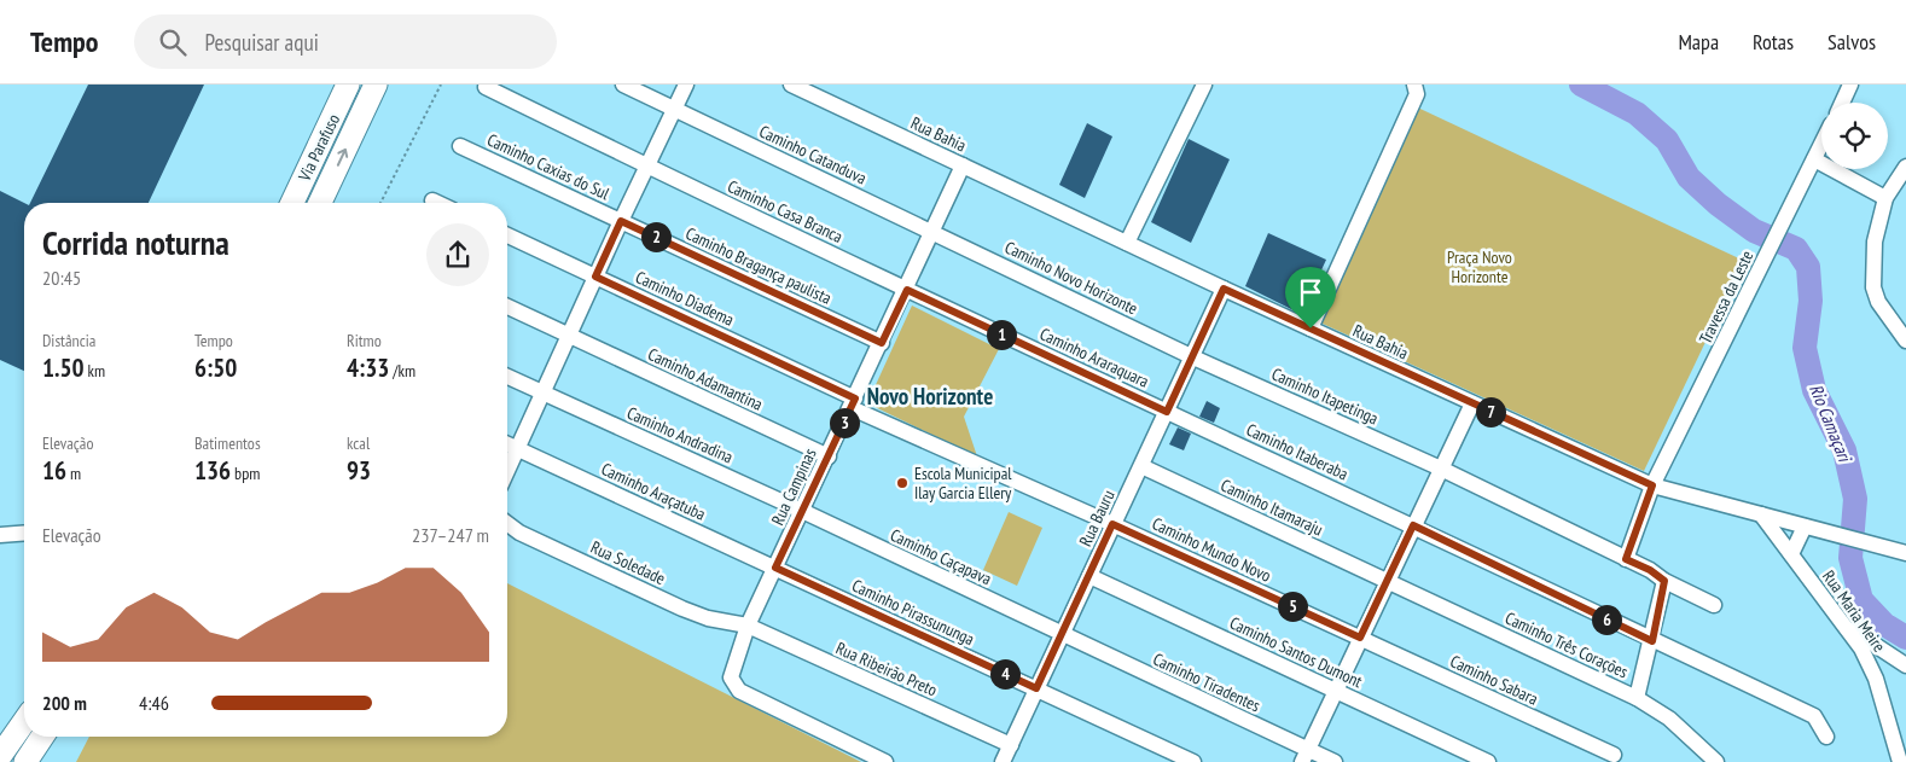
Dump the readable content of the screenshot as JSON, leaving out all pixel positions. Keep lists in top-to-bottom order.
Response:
{
  "streets": {
    "highway": ["Via Parafuso"],
    "street": [
      "Rua Bahia",
      "Caminho Catanduva",
      "Caminho Caxias do Sul",
      "Caminho Casa Branca",
      "Caminho Bragança paulista",
      "Caminho Novo Horizonte",
      "Travessa da Leste",
      "Caminho Diadema",
      "Caminho Araraquara",
      "Caminho Adamantina",
      "Caminho Itapetinga",
      "Caminho Andradina",
      "Caminho Itaberaba",
      "Rua Campinas",
      "Caminho Araçatuba",
      "Caminho Itamaraju",
      "Rua Bauru",
      "Caminho Mundo Novo",
      "Caminho Caçapava",
      "Rua Soledade",
      "Rua Maria Meire",
      "Caminho Pirassununga",
      "Caminho Três Corações",
      "Caminho Santos Dumont",
      "Rua Ribeirão Preto",
      "Caminho Sabara",
      "Caminho Tiradentes"
    ]
  },
  "crossings": [
    ["Rua Bahia", "Travessa da Leste"],
    ["Rua Bahia", "Rua Campinas"],
    ["Rua Bahia", "Rua Bauru"],
    ["Rua Bahia", "Rua Maria Meire"],
    ["Caminho Catanduva", "Caminho Novo Horizonte"],
    ["Caminho Catanduva", "Rua Campinas"],
    ["Caminho Caxias do Sul", "Caminho Bragança paulista"],
    ["Caminho Casa Branca", "Caminho Araraquara"],
    ["Caminho Casa Branca", "Rua Campinas"],
    ["Caminho Bragança paulista", "Rua Campinas"],
    ["Caminho Novo Horizonte", "Caminho Itapetinga"],
    ["Caminho Novo Horizonte", "Rua Campinas"],
    ["Caminho Novo Horizonte", "Rua Bauru"],
    ["Travessa da Leste", "Caminho Itapetinga"],
    ["Caminho Diadema", "Rua Campinas"],
    ["Caminho Diadema", "Rua Bauru"],
    ["Caminho Diadema", "Caminho Mundo Novo"],
    ["Caminho Araraquara", "Caminho Itaberaba"],
    ["Caminho Araraquara", "Rua Campinas"],
    ["Caminho Araraquara", "Rua Bauru"],
    ["Caminho Adamantina", "Rua Campinas"],
    ["Caminho Itapetinga", "Rua Bauru"],
    ["Caminho Andradina", "Rua Campinas"],
    ["Caminho Andradina", "Caminho Caçapava"],
    ["Caminho Itaberaba", "Rua Bauru"],
    ["Rua Campinas", "Caminho Araçatuba"],
    ["Rua Campinas", "Caminho Caçapava"],
    ["Rua Campinas", "Rua Soledade"],
    ["Rua Campinas", "Caminho Pirassununga"],
    ["Rua Campinas", "Rua Ribeirão Preto"],
    ["Caminho Araçatuba", "Caminho Pirassununga"],
    ["Caminho Itamaraju", "Rua Bauru"],
    ["Caminho Itamaraju", "Caminho Três Corações"],
    ["Rua Bauru", "Caminho Mundo Novo"],
    ["Rua Bauru", "Caminho Caçapava"],
    ["Rua Bauru", "Caminho Pirassununga"],
    ["Rua Bauru", "Caminho Santos Dumont"],
    ["Rua Bauru", "Rua Ribeirão Preto"],
    ["Rua Bauru", "Caminho Tiradentes"],
    ["Caminho Mundo Novo", "Caminho Sabara"],
    ["Caminho Caçapava", "Caminho Tiradentes"],
    ["Rua Soledade", "Rua Ribeirão Preto"]
  ],
  "districts": ["Novo Horizonte"],
  "water": ["Rio Camaçari"],
  "parks": ["Praça Novo Horizonte"],
  "places": ["Escola Municipal Ilay Garcia Ellery"],
  "page": {
    "header": "Tempo",
    "search": "Pesquisar aqui",
    "nav": ["Mapa", "Rotas", "Salvos"],
    "heading": ["Corrida noturna", "20:45"],
    "pins": [
      "2",
      "1",
      "7",
      "3",
      "5",
      "6",
      "4"
    ],
    "stats": [
      ["Distância", "1.50 km"],
      ["Tempo", "6:50"],
      ["Ritmo", "4:33 /km"],
      ["Elevação", "16 m"],
      ["Batimentos", "136 bpm"],
      ["kcal", "93"]
    ],
    "chart": ["Elevação", "237–247 m"],
    "list": [
      {
        "name": "200 m",
        "note": "4:46"
      }
    ]
  }
}
